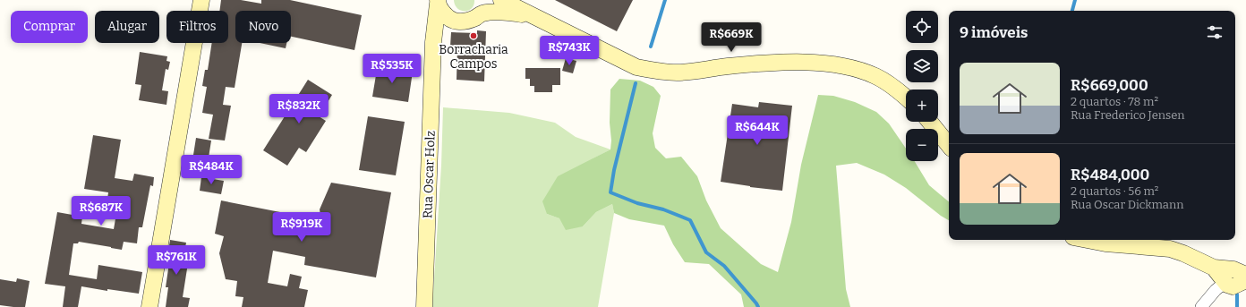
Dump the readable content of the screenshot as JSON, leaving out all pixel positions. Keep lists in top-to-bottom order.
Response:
{
  "streets": {
    "main road": ["Rua Oscar Holz"]
  },
  "places": ["Borracharia Campos"],
  "page": {
    "map_buttons": ["+", "−"],
    "chip": [
      "Comprar",
      "Alugar",
      "Filtros",
      "Novo"
    ],
    "heading": "9 imóveis",
    "price": [
      "R$669K",
      "R$743K",
      "R$535K",
      "R$832K",
      "R$644K",
      "R$484K",
      "R$687K",
      "R$919K",
      "R$761K"
    ],
    "list": [
      {
        "name": "R$669,000",
        "note": "2 quartos · 78 m² · Rua Frederico Jensen"
      },
      {
        "name": "R$484,000",
        "note": "2 quartos · 56 m² · Rua Oscar Dickmann"
      }
    ]
  }
}
